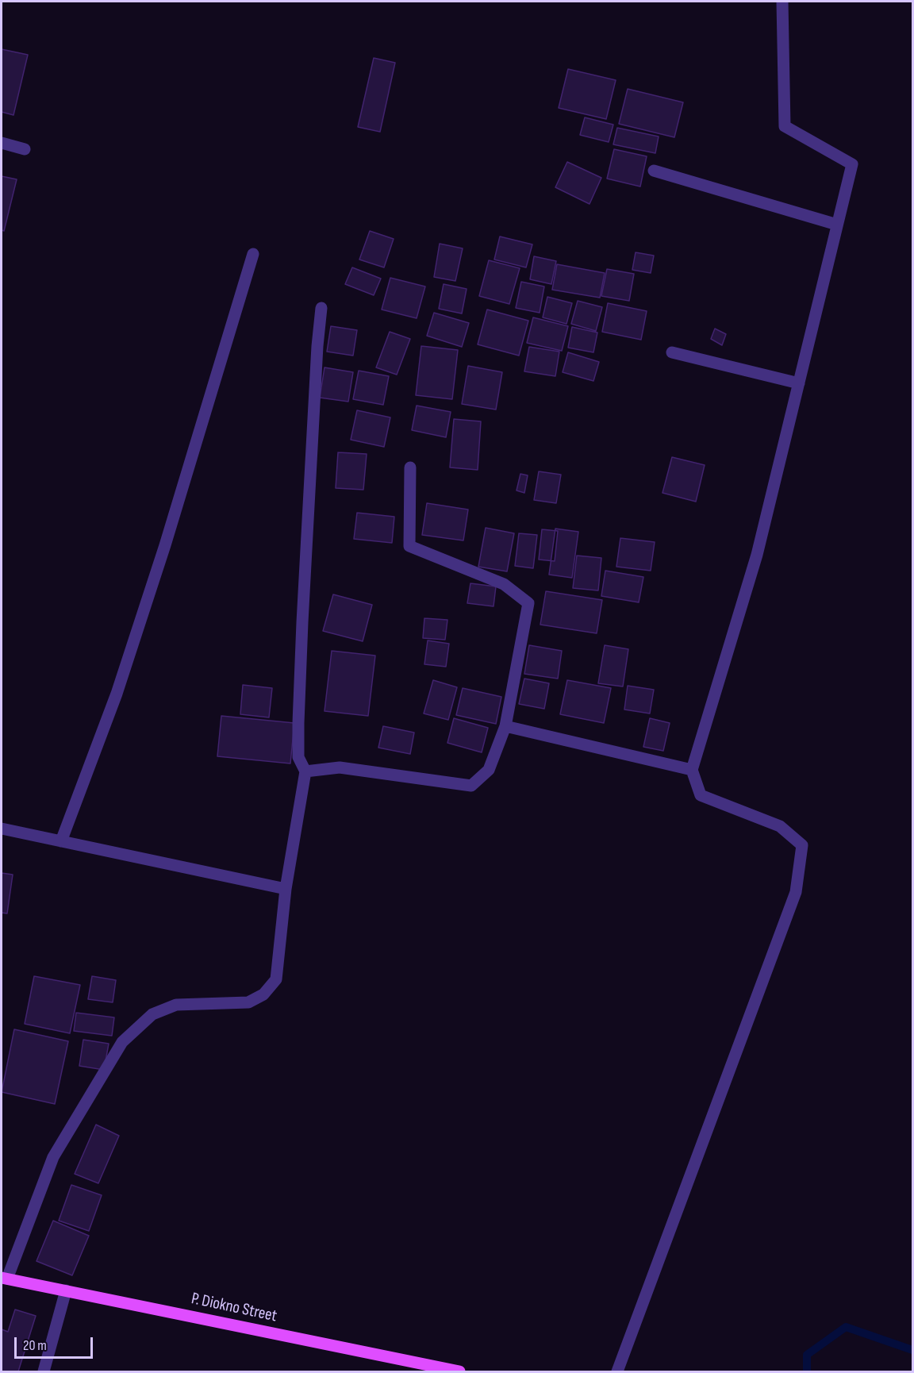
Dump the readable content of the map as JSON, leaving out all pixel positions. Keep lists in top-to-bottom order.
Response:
{
  "streets": {
    "main road": ["P. Diokno Street"]
  },
  "scale_bar": "20 m"
}
